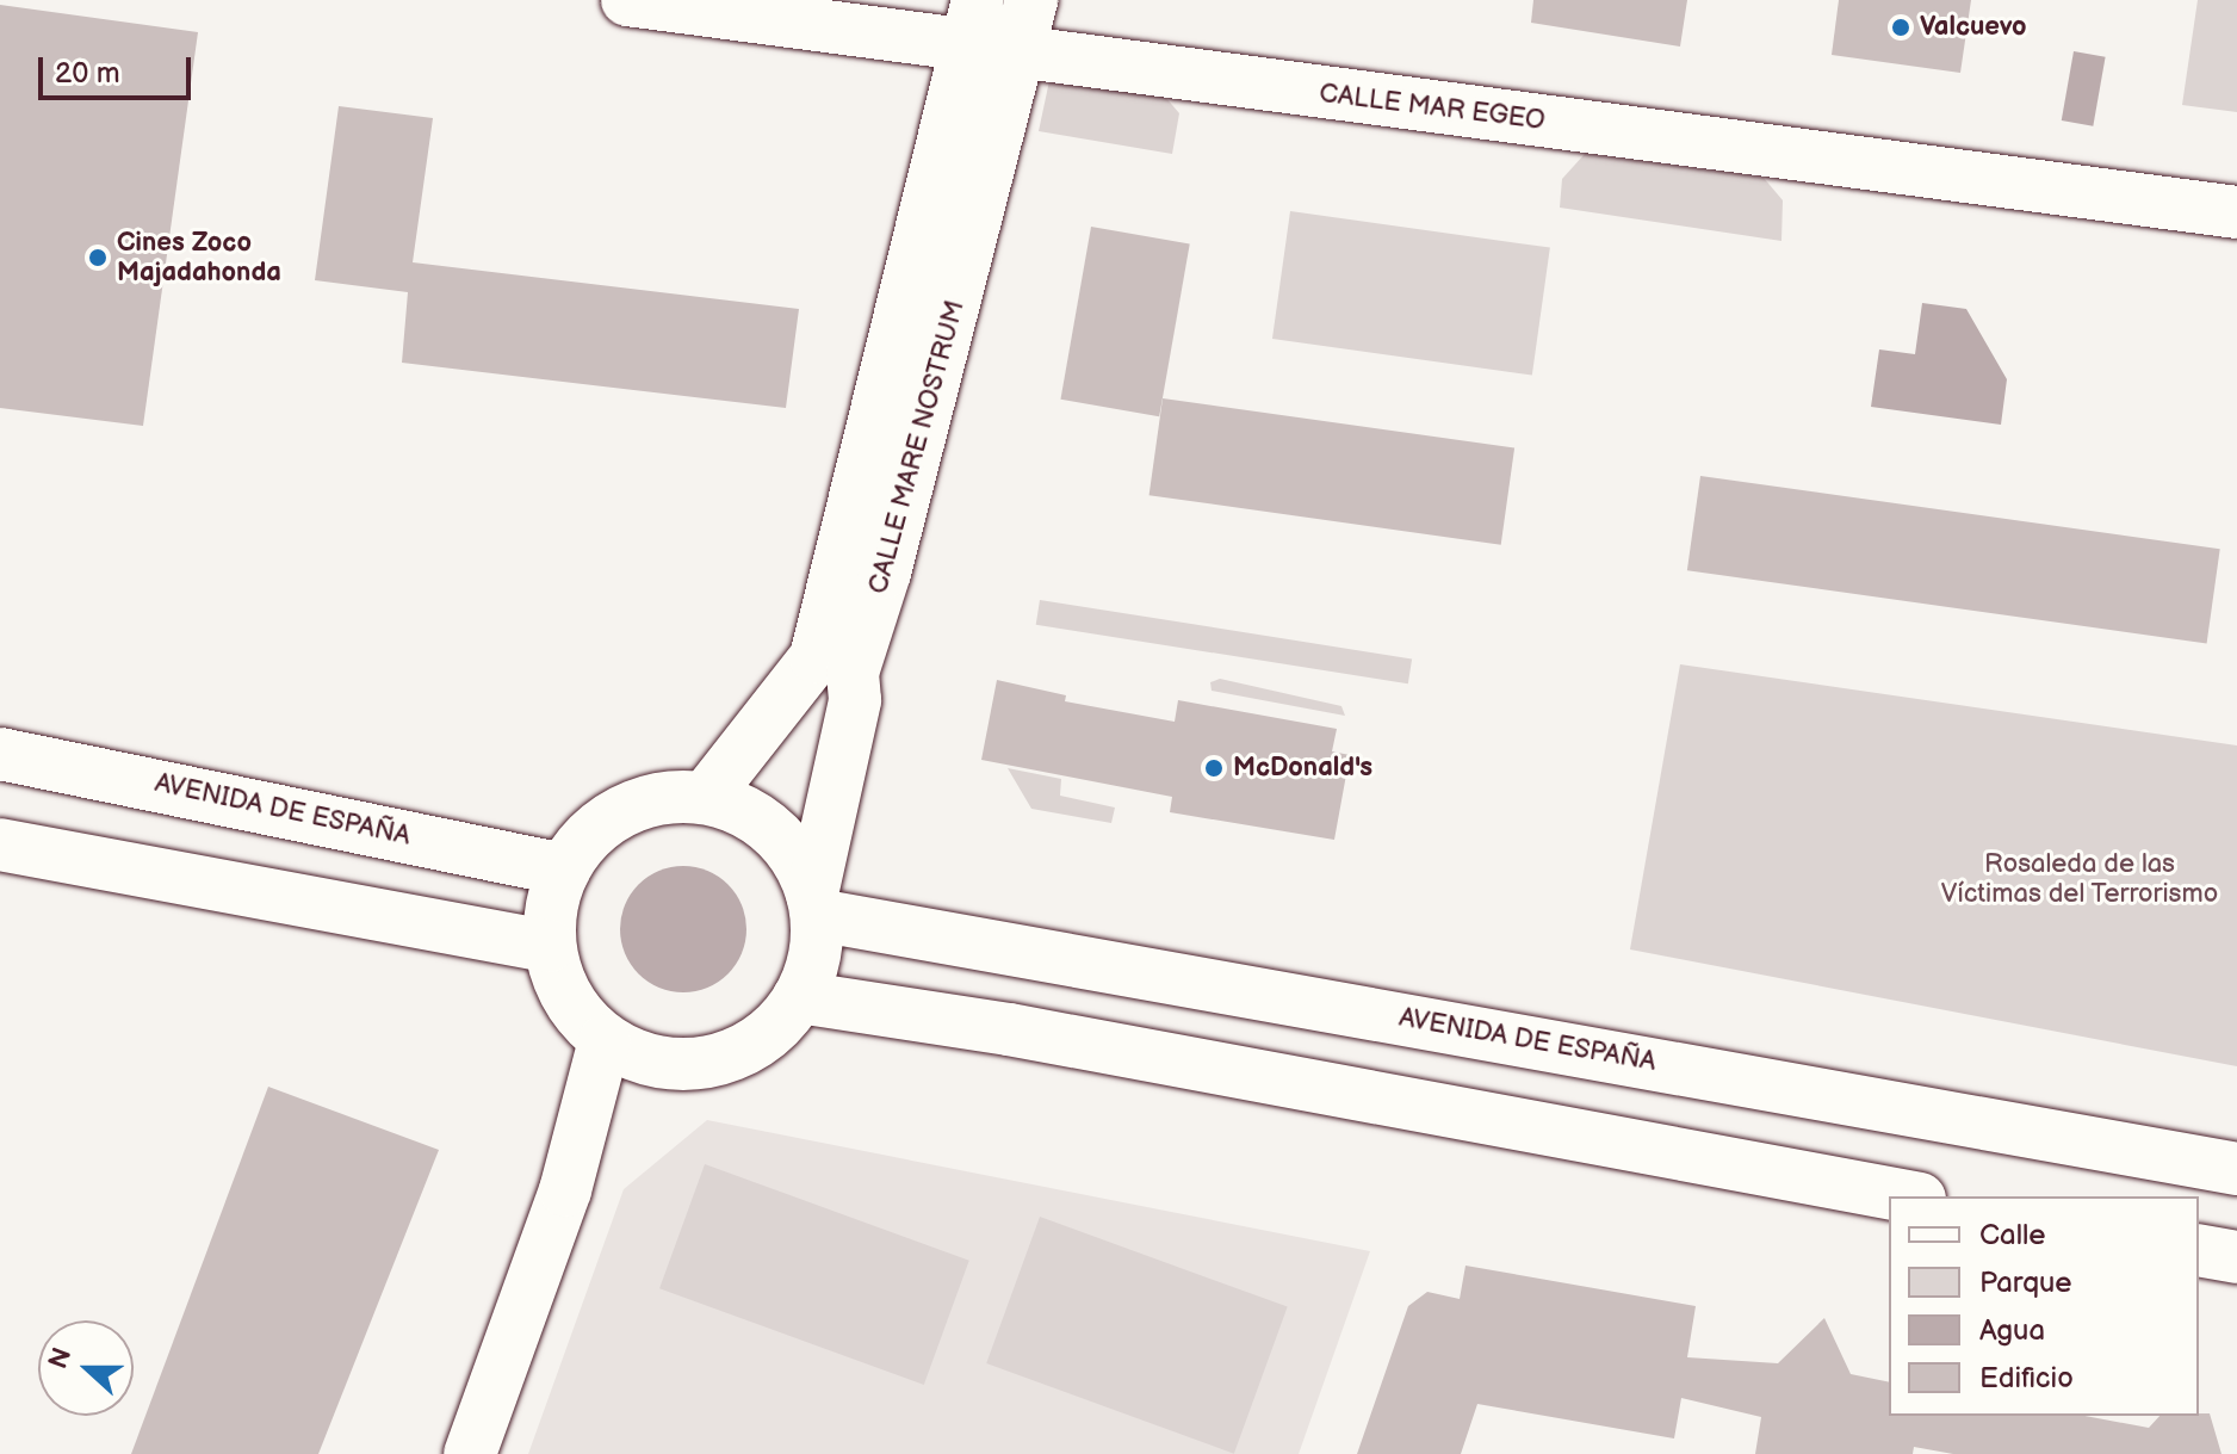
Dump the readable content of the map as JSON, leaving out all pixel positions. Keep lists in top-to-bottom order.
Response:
{
  "streets": {
    "street": ["CALLE MAR EGEO", "CALLE MARE NOSTRUM", "AVENIDA DE ESPAÑA"]
  },
  "crossings": [
    ["CALLE MAR EGEO", "CALLE MARE NOSTRUM"],
    ["CALLE MARE NOSTRUM", "AVENIDA DE ESPAÑA"]
  ],
  "parks": ["Rosaleda de las Víctimas del Terrorismo"],
  "places": ["Valcuevo", "Cines Zoco Majadahonda", "McDonald's"],
  "legend": [
    "Calle",
    "Parque",
    "Agua",
    "Edificio"
  ],
  "scale_bar": "20 m",
  "north": "left"
}
